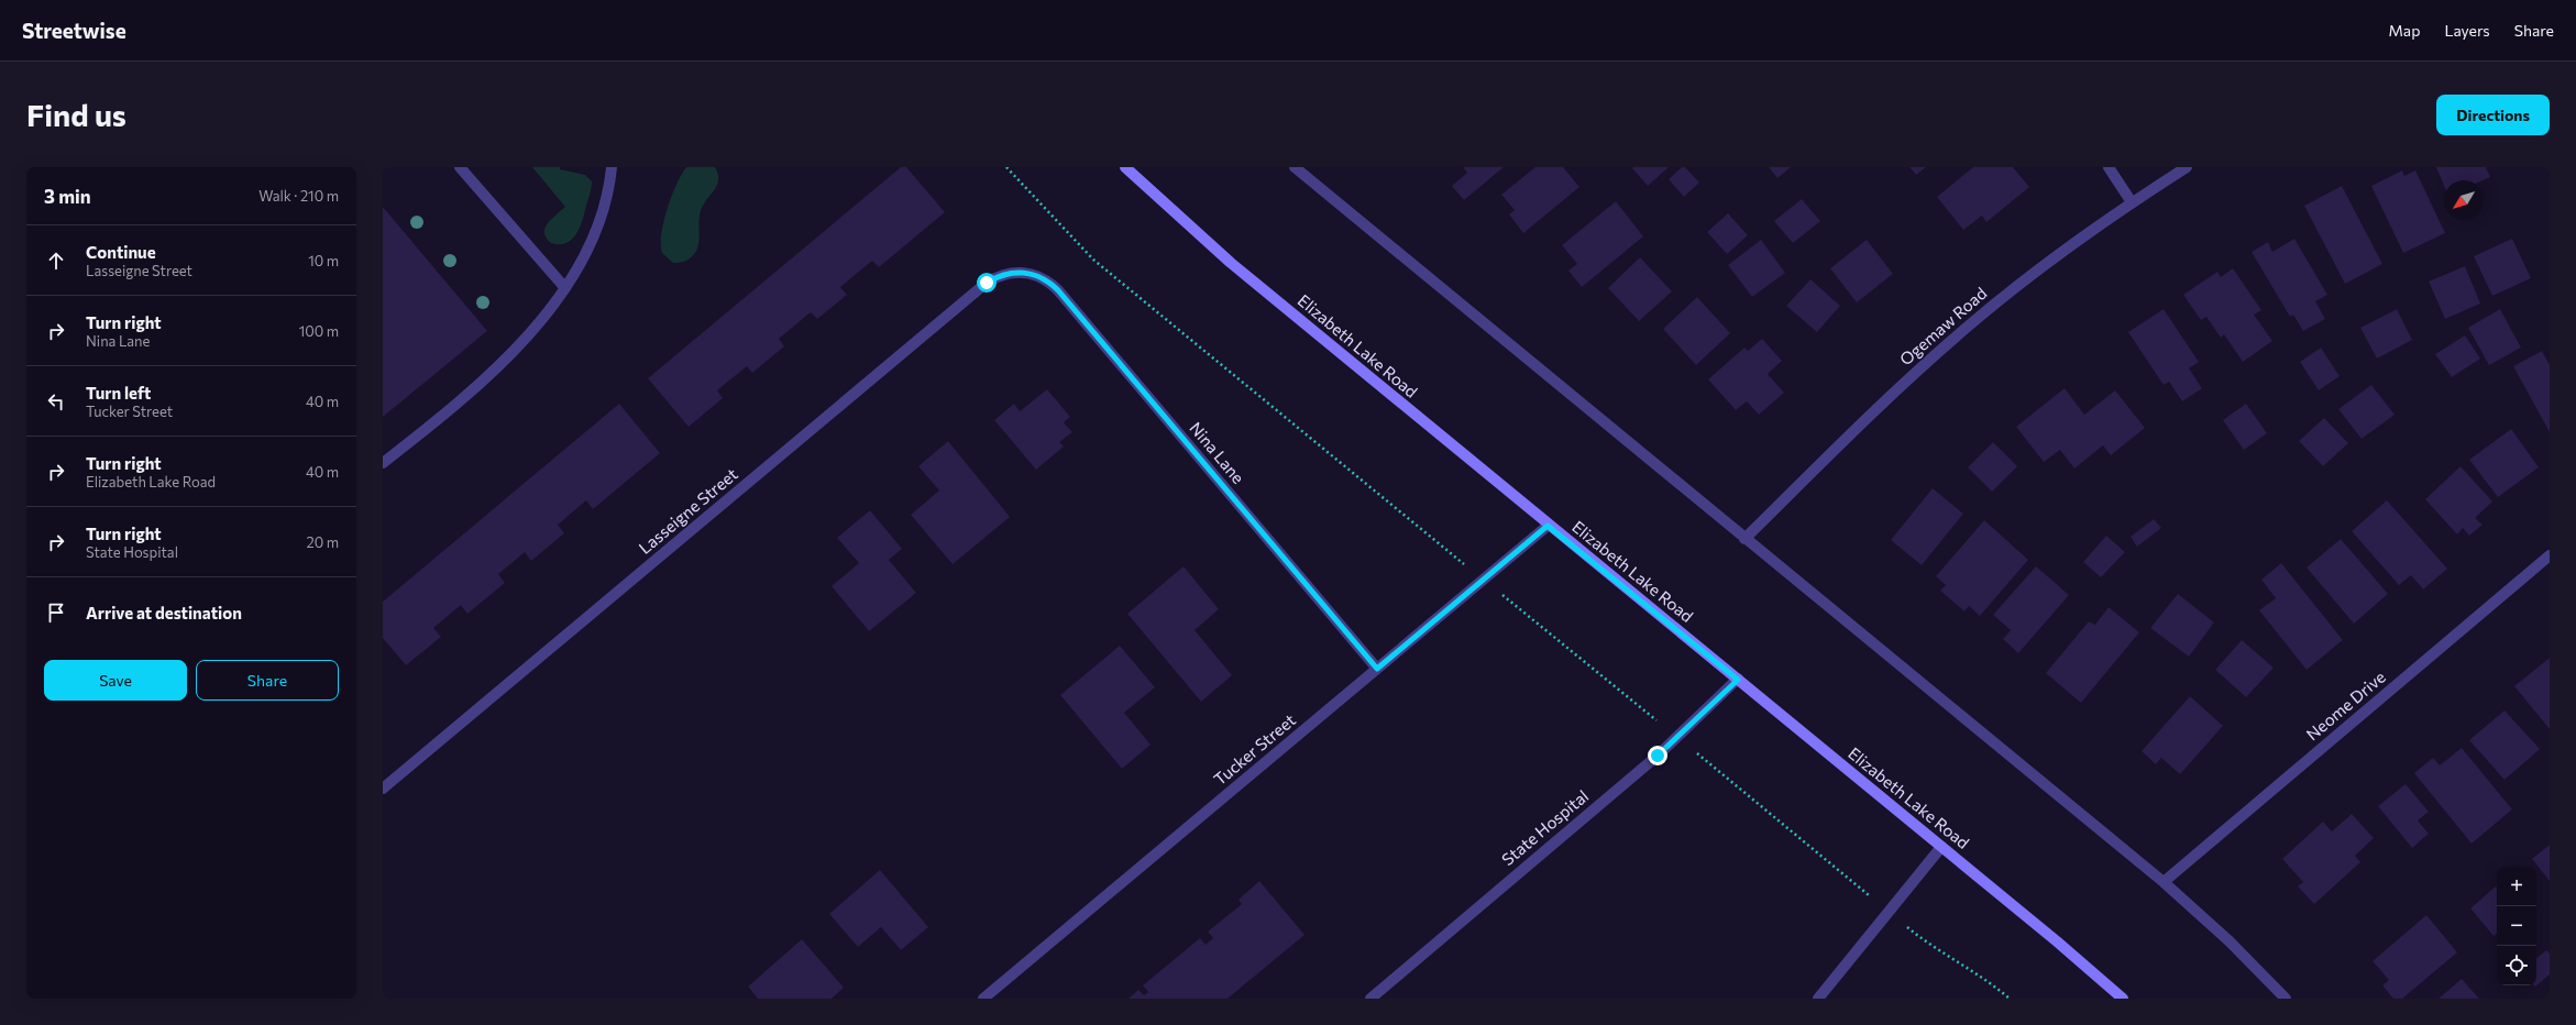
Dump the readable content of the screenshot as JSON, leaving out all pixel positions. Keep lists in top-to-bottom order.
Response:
{
  "streets": {
    "main road": ["Elizabeth Lake Road"],
    "street": [
      "Ogemaw Road",
      "Nina Lane",
      "Lasseigne Street",
      "Neome Drive",
      "Tucker Street",
      "State Hospital"
    ]
  },
  "crossings": [
    ["Elizabeth Lake Road", "Tucker Street"],
    ["Elizabeth Lake Road", "State Hospital"],
    ["Nina Lane", "Lasseigne Street"],
    ["Nina Lane", "Tucker Street"]
  ],
  "north": "bottom left",
  "page": {
    "header": "Streetwise",
    "nav": ["Map", "Layers", "Share"],
    "buttons": [
      "Directions",
      ["Save", "Share"]
    ],
    "title": "Find us",
    "heading": ["3 min", "Walk · 210 m"],
    "list": [
      ["Continue", "Lasseigne Street", "10 m"],
      ["Turn right", "Nina Lane", "100 m"],
      ["Turn left", "Tucker Street", "40 m"],
      ["Turn right", "Elizabeth Lake Road", "40 m"],
      ["Turn right", "State Hospital", "20 m"],
      "Arrive at destination"
    ],
    "map_buttons": ["+", "−"]
  }
}
